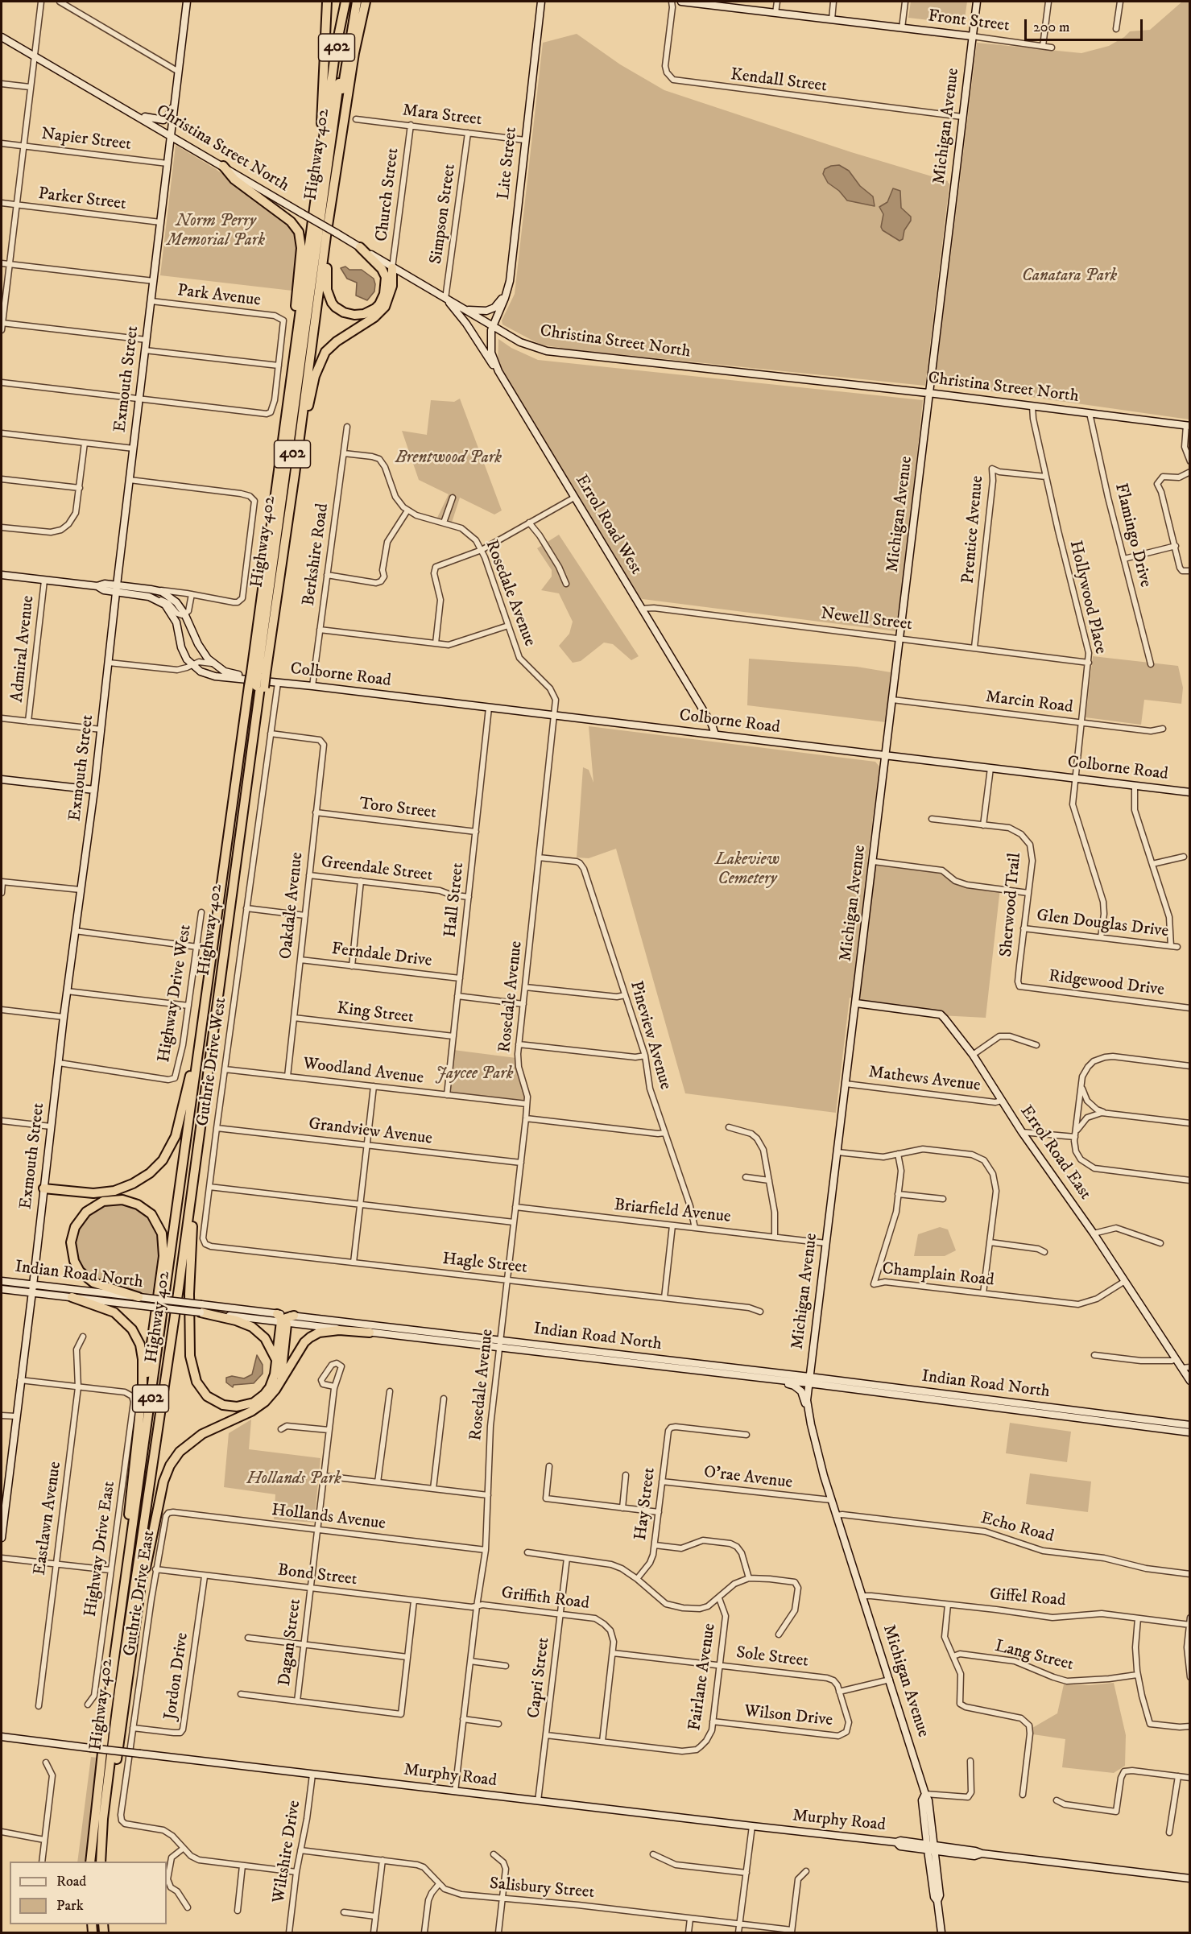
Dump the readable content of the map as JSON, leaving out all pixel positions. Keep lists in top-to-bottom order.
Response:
{
  "streets": {
    "highway": ["402", "Highway 402"],
    "main road": [
      "Front Street",
      "Michigan Avenue",
      "Christina Street North",
      "Lite Street",
      "Exmouth Street",
      "Errol Road West",
      "Colborne Road",
      "Errol Road East",
      "Indian Road North",
      "Murphy Road"
    ],
    "street": [
      "Kendall Street",
      "Mara Street",
      "Napier Street",
      "Church Street",
      "Parker Street",
      "Simpson Street",
      "Park Avenue",
      "Prentice Avenue",
      "Flamingo Drive",
      "Berkshire Road",
      "Rosedale Avenue",
      "Hollywood Place",
      "Newell Street",
      "Admiral Avenue",
      "Marcin Road",
      "Toro Street",
      "Greendale Street",
      "Hall Street",
      "Sherwood Trail",
      "Oakdale Avenue",
      "Glen Douglas Drive",
      "Ferndale Drive",
      "Ridgewood Drive",
      "Highway Drive West",
      "King Street",
      "Pineview Avenue",
      "Guthrie Drive West",
      "Woodland Avenue",
      "Mathews Avenue",
      "Grandview Avenue",
      "Briarfield Avenue",
      "Hagle Street",
      "Champlain Road",
      "O'rae Avenue",
      "Hay Street",
      "Hollands Avenue",
      "Eastlawn Avenue",
      "Echo Road",
      "Highway Drive East",
      "Bond Street",
      "Guthrie Drive East",
      "Giffel Road",
      "Griffith Road",
      "Dagan Street",
      "Lang Street",
      "Sole Street",
      "Jordon Drive",
      "Fairlane Avenue",
      "Capri Street",
      "Wilson Drive",
      "Wiltshire Drive",
      "Salisbury Street"
    ]
  },
  "crossings": [
    ["Front Street", "Michigan Avenue"],
    ["Kendall Street", "Michigan Avenue"],
    ["Mara Street", "Lite Street"],
    ["Mara Street", "Church Street"],
    ["Mara Street", "Simpson Street"],
    ["Michigan Avenue", "Christina Street North"],
    ["Michigan Avenue", "Newell Street"],
    ["Michigan Avenue", "Colborne Road"],
    ["Michigan Avenue", "Marcin Road"],
    ["Michigan Avenue", "Mathews Avenue"],
    ["Michigan Avenue", "Errol Road East"],
    ["Michigan Avenue", "Briarfield Avenue"],
    ["Michigan Avenue", "Indian Road North"],
    ["Michigan Avenue", "O'rae Avenue"],
    ["Michigan Avenue", "Echo Road"],
    ["Michigan Avenue", "Giffel Road"],
    ["Michigan Avenue", "Murphy Road"],
    ["Napier Street", "Exmouth Street"],
    ["Christina Street North", "Lite Street"],
    ["Christina Street North", "Church Street"],
    ["Christina Street North", "Simpson Street"],
    ["Christina Street North", "Exmouth Street"],
    ["Christina Street North", "Errol Road West"],
    ["Christina Street North", "Flamingo Drive"],
    ["Christina Street North", "Hollywood Place"],
    ["Highway 402", "Colborne Road"],
    ["Lite Street", "Errol Road West"],
    ["Parker Street", "Exmouth Street"],
    ["Park Avenue", "Exmouth Street"],
    ["Exmouth Street", "Colborne Road"],
    ["Exmouth Street", "Highway Drive West"],
    ["Exmouth Street", "Indian Road North"],
    ["Errol Road West", "Newell Street"],
    ["Errol Road West", "Colborne Road"],
    ["Prentice Avenue", "Hollywood Place"],
    ["Prentice Avenue", "Newell Street"],
    ["Berkshire Road", "Colborne Road"],
    ["Rosedale Avenue", "Colborne Road"],
    ["Rosedale Avenue", "Pineview Avenue"],
    ["Rosedale Avenue", "Woodland Avenue"],
    ["Rosedale Avenue", "Grandview Avenue"],
    ["Rosedale Avenue", "Briarfield Avenue"],
    ["Rosedale Avenue", "Hagle Street"],
    ["Rosedale Avenue", "Indian Road North"],
    ["Rosedale Avenue", "Hollands Avenue"],
    ["Rosedale Avenue", "Bond Street"],
    ["Rosedale Avenue", "Griffith Road"],
    ["Rosedale Avenue", "Murphy Road"],
    ["Hollywood Place", "Newell Street"],
    ["Hollywood Place", "Colborne Road"],
    ["Hollywood Place", "Marcin Road"],
    ["Hollywood Place", "Glen Douglas Drive"],
    ["Colborne Road", "Hall Street"],
    ["Colborne Road", "Guthrie Drive West"],
    ["Toro Street", "Hall Street"],
    ["Toro Street", "Oakdale Avenue"],
    ["Greendale Street", "Hall Street"],
    ["Greendale Street", "Oakdale Avenue"],
    ["Hall Street", "Ferndale Drive"],
    ["Hall Street", "King Street"],
    ["Hall Street", "Woodland Avenue"],
    ["Sherwood Trail", "Glen Douglas Drive"],
    ["Sherwood Trail", "Ridgewood Drive"],
    ["Oakdale Avenue", "Ferndale Drive"],
    ["Oakdale Avenue", "King Street"],
    ["Oakdale Avenue", "Guthrie Drive West"],
    ["Oakdale Avenue", "Woodland Avenue"],
    ["Pineview Avenue", "Briarfield Avenue"],
    ["Guthrie Drive West", "Woodland Avenue"],
    ["Guthrie Drive West", "Grandview Avenue"],
    ["Guthrie Drive West", "Hagle Street"],
    ["Mathews Avenue", "Errol Road East"],
    ["Errol Road East", "Champlain Road"],
    ["O'rae Avenue", "Hay Street"],
    ["Hollands Avenue", "Guthrie Drive East"],
    ["Hollands Avenue", "Dagan Street"],
    ["Eastlawn Avenue", "Highway Drive East"],
    ["Bond Street", "Guthrie Drive East"],
    ["Bond Street", "Griffith Road"],
    ["Bond Street", "Dagan Street"],
    ["Bond Street", "Jordon Drive"],
    ["Guthrie Drive East", "Jordon Drive"],
    ["Griffith Road", "Sole Street"],
    ["Griffith Road", "Fairlane Avenue"],
    ["Griffith Road", "Capri Street"],
    ["Sole Street", "Fairlane Avenue"],
    ["Sole Street", "Wilson Drive"],
    ["Fairlane Avenue", "Capri Street"],
    ["Fairlane Avenue", "Wilson Drive"],
    ["Capri Street", "Murphy Road"],
    ["Murphy Road", "Wiltshire Drive"],
    ["Wiltshire Drive", "Salisbury Street"]
  ],
  "parks": [
    "Norm Perry Memorial Park",
    "Canatara Park",
    "Brentwood Park",
    "Lakeview Cemetery",
    "Jaycee Park",
    "Hollands Park"
  ],
  "legend": ["Road", "Park"],
  "scale_bar": "200 m"
}
